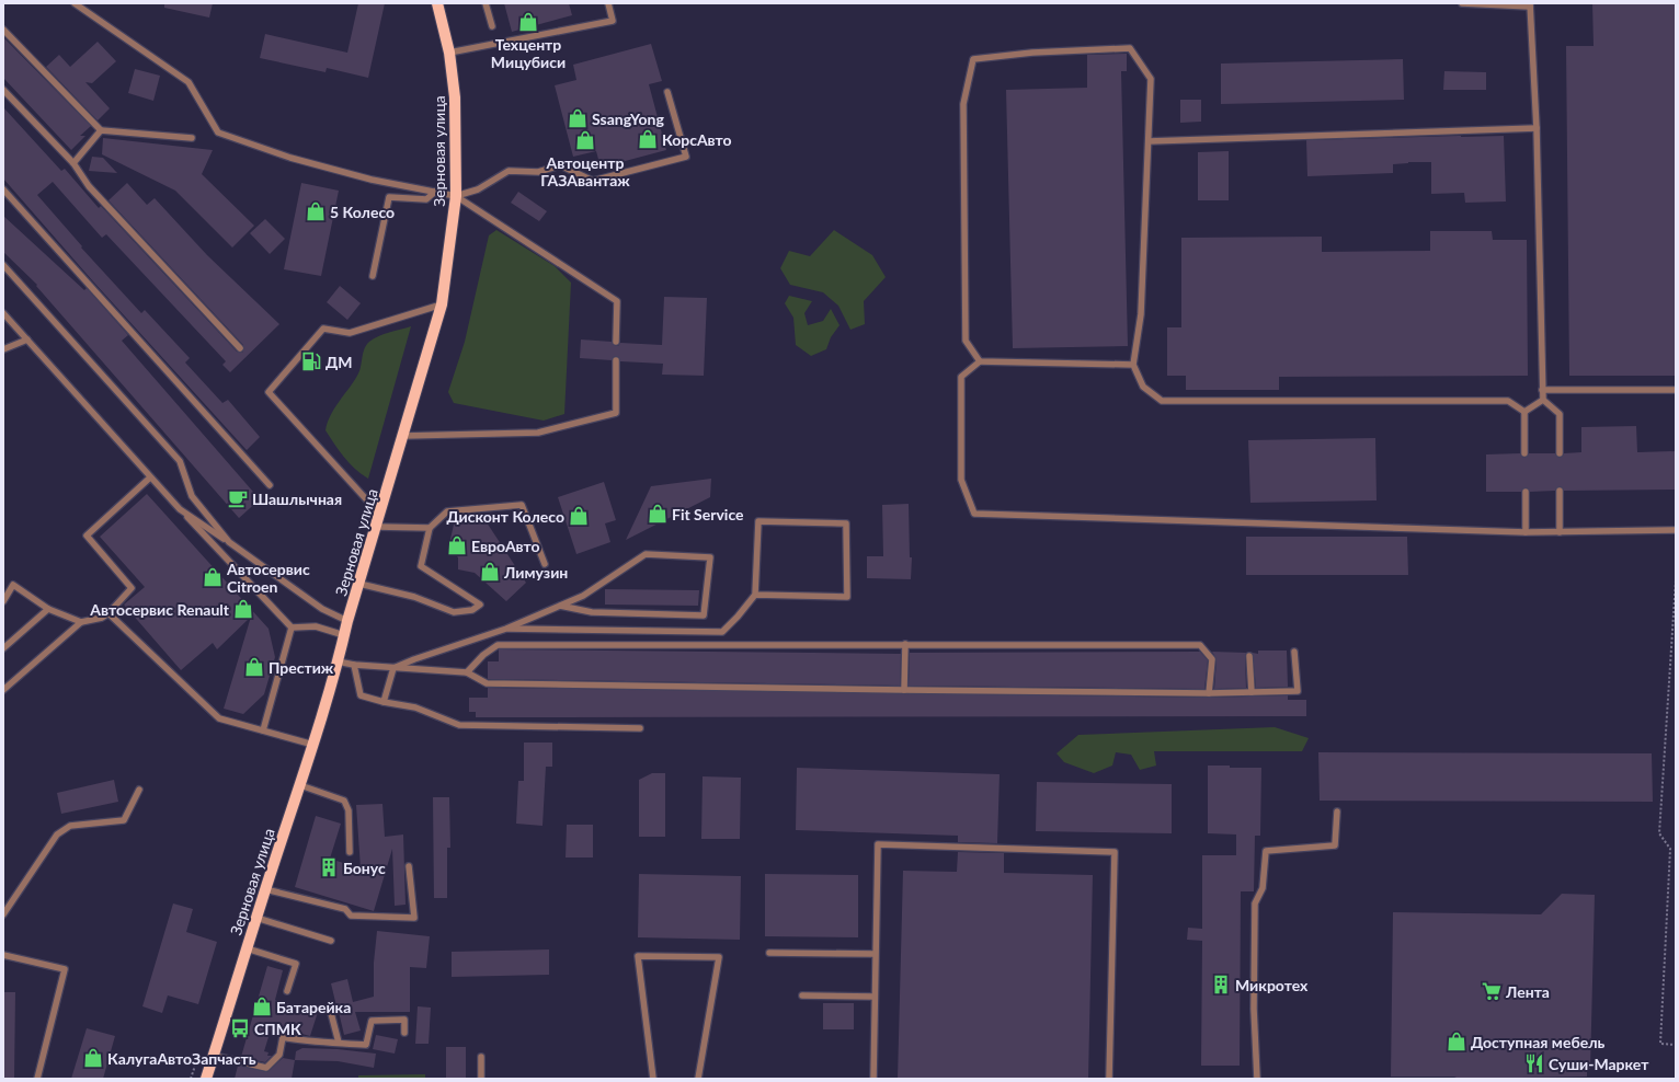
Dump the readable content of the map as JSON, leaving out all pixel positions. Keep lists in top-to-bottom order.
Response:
{
  "streets": {
    "main road": ["Зерновая улица"]
  },
  "places": {
    "shop": [
      "Техцентр Мицубиси",
      "SsangYong",
      "КорсАвто",
      "Автоцентр ГАЗАвантаж",
      "5 Колесо",
      "Fit Service",
      "Дисконт Колесо",
      "ЕвроАвто",
      "Лимузин",
      "Автосервис Citroen",
      "Автосервис Renault",
      "Престиж",
      "Батарейка",
      "Доступная мебель",
      "КалугаАвтоЗапчасть"
    ],
    "fuel station": ["ДМ"],
    "cafe": ["Шашлычная"],
    "building": ["Бонус", "Микротех"],
    "supermarket": ["Лента"],
    "bus stop": ["СПМК"],
    "restaurant": ["Суши-Маркет"]
  }
}
